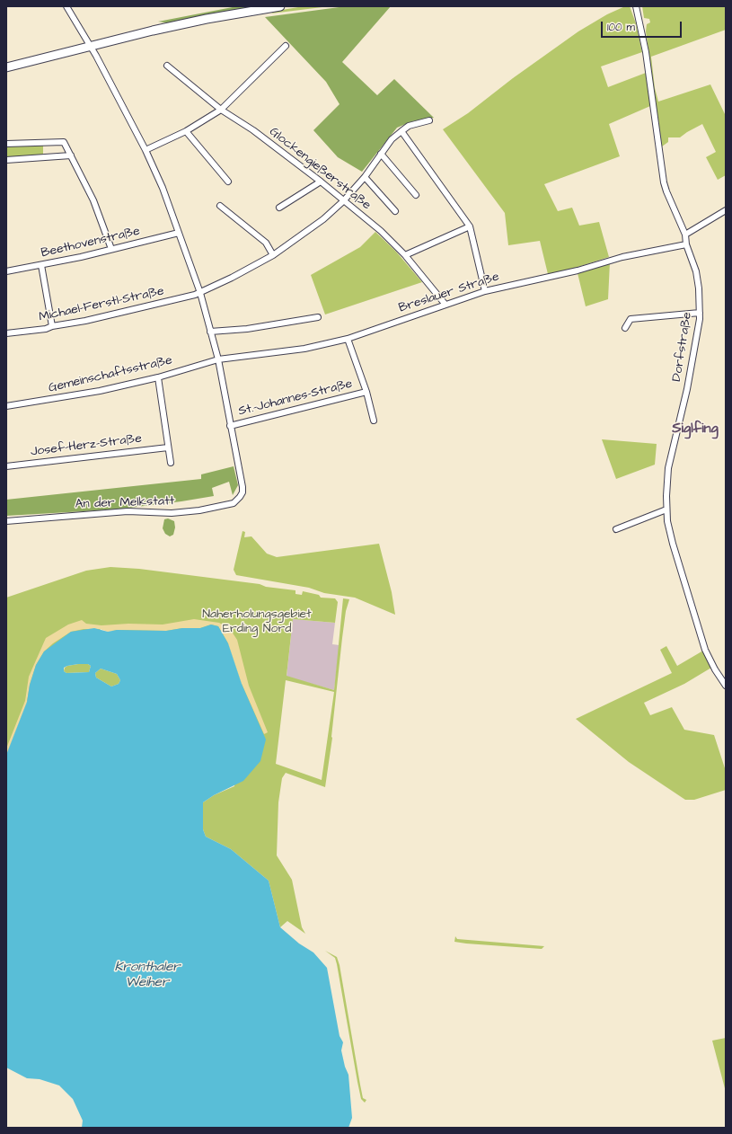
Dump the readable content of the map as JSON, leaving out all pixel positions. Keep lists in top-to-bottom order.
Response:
{
  "streets": {
    "street": [
      "Glockengießerstraße",
      "Beethovenstraße",
      "Breslauer Straße",
      "Michael-Ferstl-Straße",
      "Dorfstraße",
      "Gemeinschaftsstraße",
      "St.-Johannes-Straße",
      "Josef-Herz-Straße",
      "An der Melkstatt"
    ]
  },
  "crossings": [
    ["Glockengießerstraße", "Breslauer Straße"],
    ["Glockengießerstraße", "Michael-Ferstl-Straße"],
    ["Breslauer Straße", "Dorfstraße"],
    ["Breslauer Straße", "Gemeinschaftsstraße"],
    ["St.-Johannes-Straße", "An der Melkstatt"]
  ],
  "districts": ["Siglfing"],
  "water": ["Kronthaler Weiher"],
  "parks": ["Naherholungsgebiet Erding Nord"],
  "scale_bar": "100 m"
}
